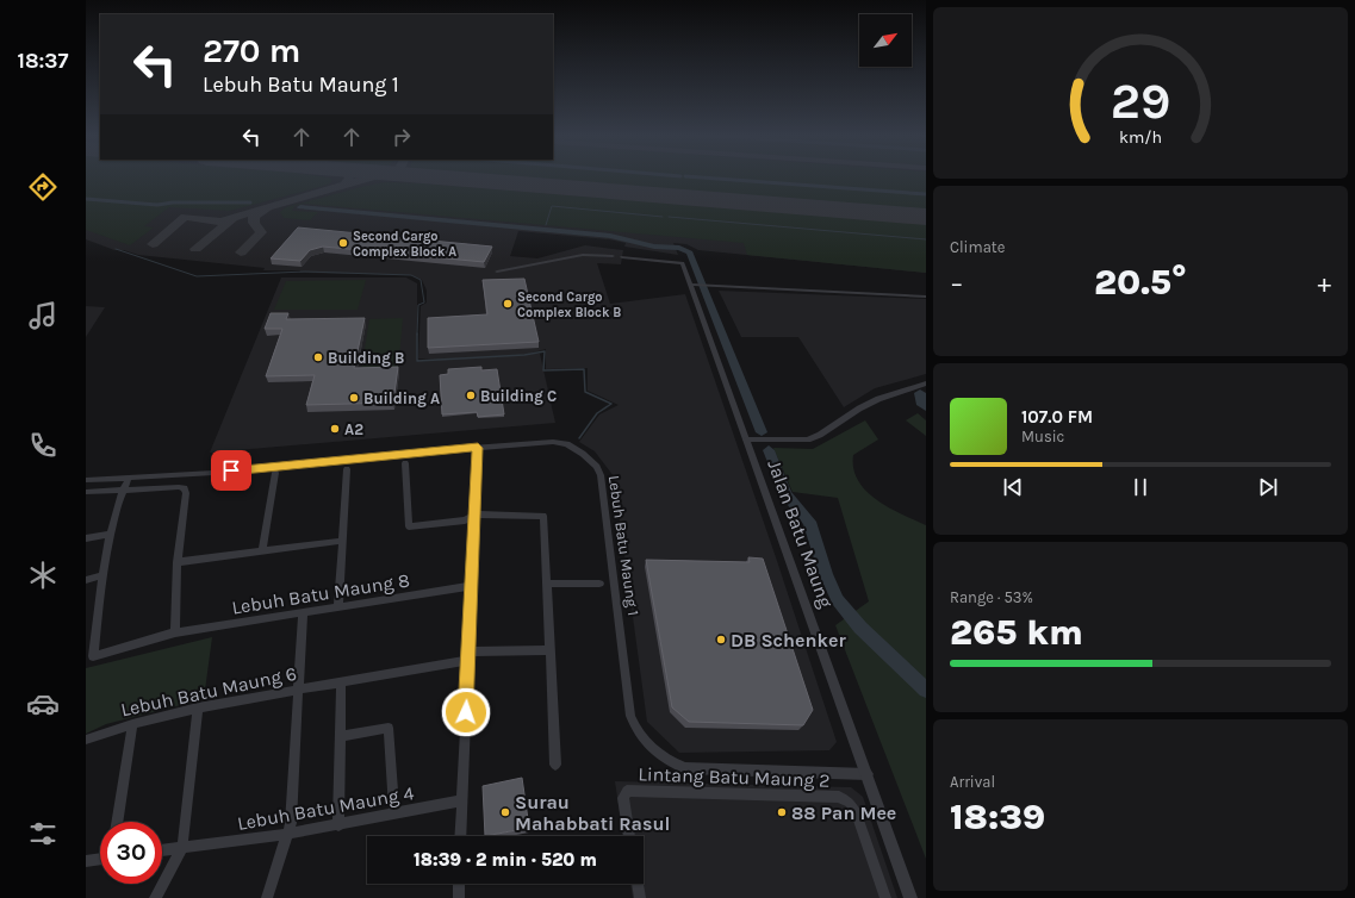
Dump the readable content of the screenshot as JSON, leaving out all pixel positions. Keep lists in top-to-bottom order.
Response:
{
  "streets": {
    "street": [
      "Jalan Batu Maung",
      "Lebuh Batu Maung 1",
      "Lebuh Batu Maung 8",
      "Lebuh Batu Maung 6",
      "Lintang Batu Maung 2",
      "Lebuh Batu Maung 4"
    ]
  },
  "crossings": [
    ["Jalan Batu Maung", "Lebuh Batu Maung 1"]
  ],
  "places": [
    "Second Cargo Complex Block A",
    "Second Cargo Complex Block B",
    "Building B",
    "Building C",
    "Building A",
    "A2",
    "DB Schenker",
    "Surau Mahabbati Rasul",
    "88 Pan Mee"
  ],
  "north": "top right",
  "page": {
    "tabs": "18:37",
    "turn": ["270 m", "Lebuh Batu Maung 1"],
    "tile": [
      "Climate",
      ["Range · 53%", "265 km"],
      ["Arrival", "18:39"]
    ],
    "heat": ["−", "20.5°", "+"],
    "song": ["107.0 FM", "Music"],
    "limit": "30",
    "trip": "18:39 · 2 min · 520 m",
    "gauge": ["29", "km/h"]
  }
}
